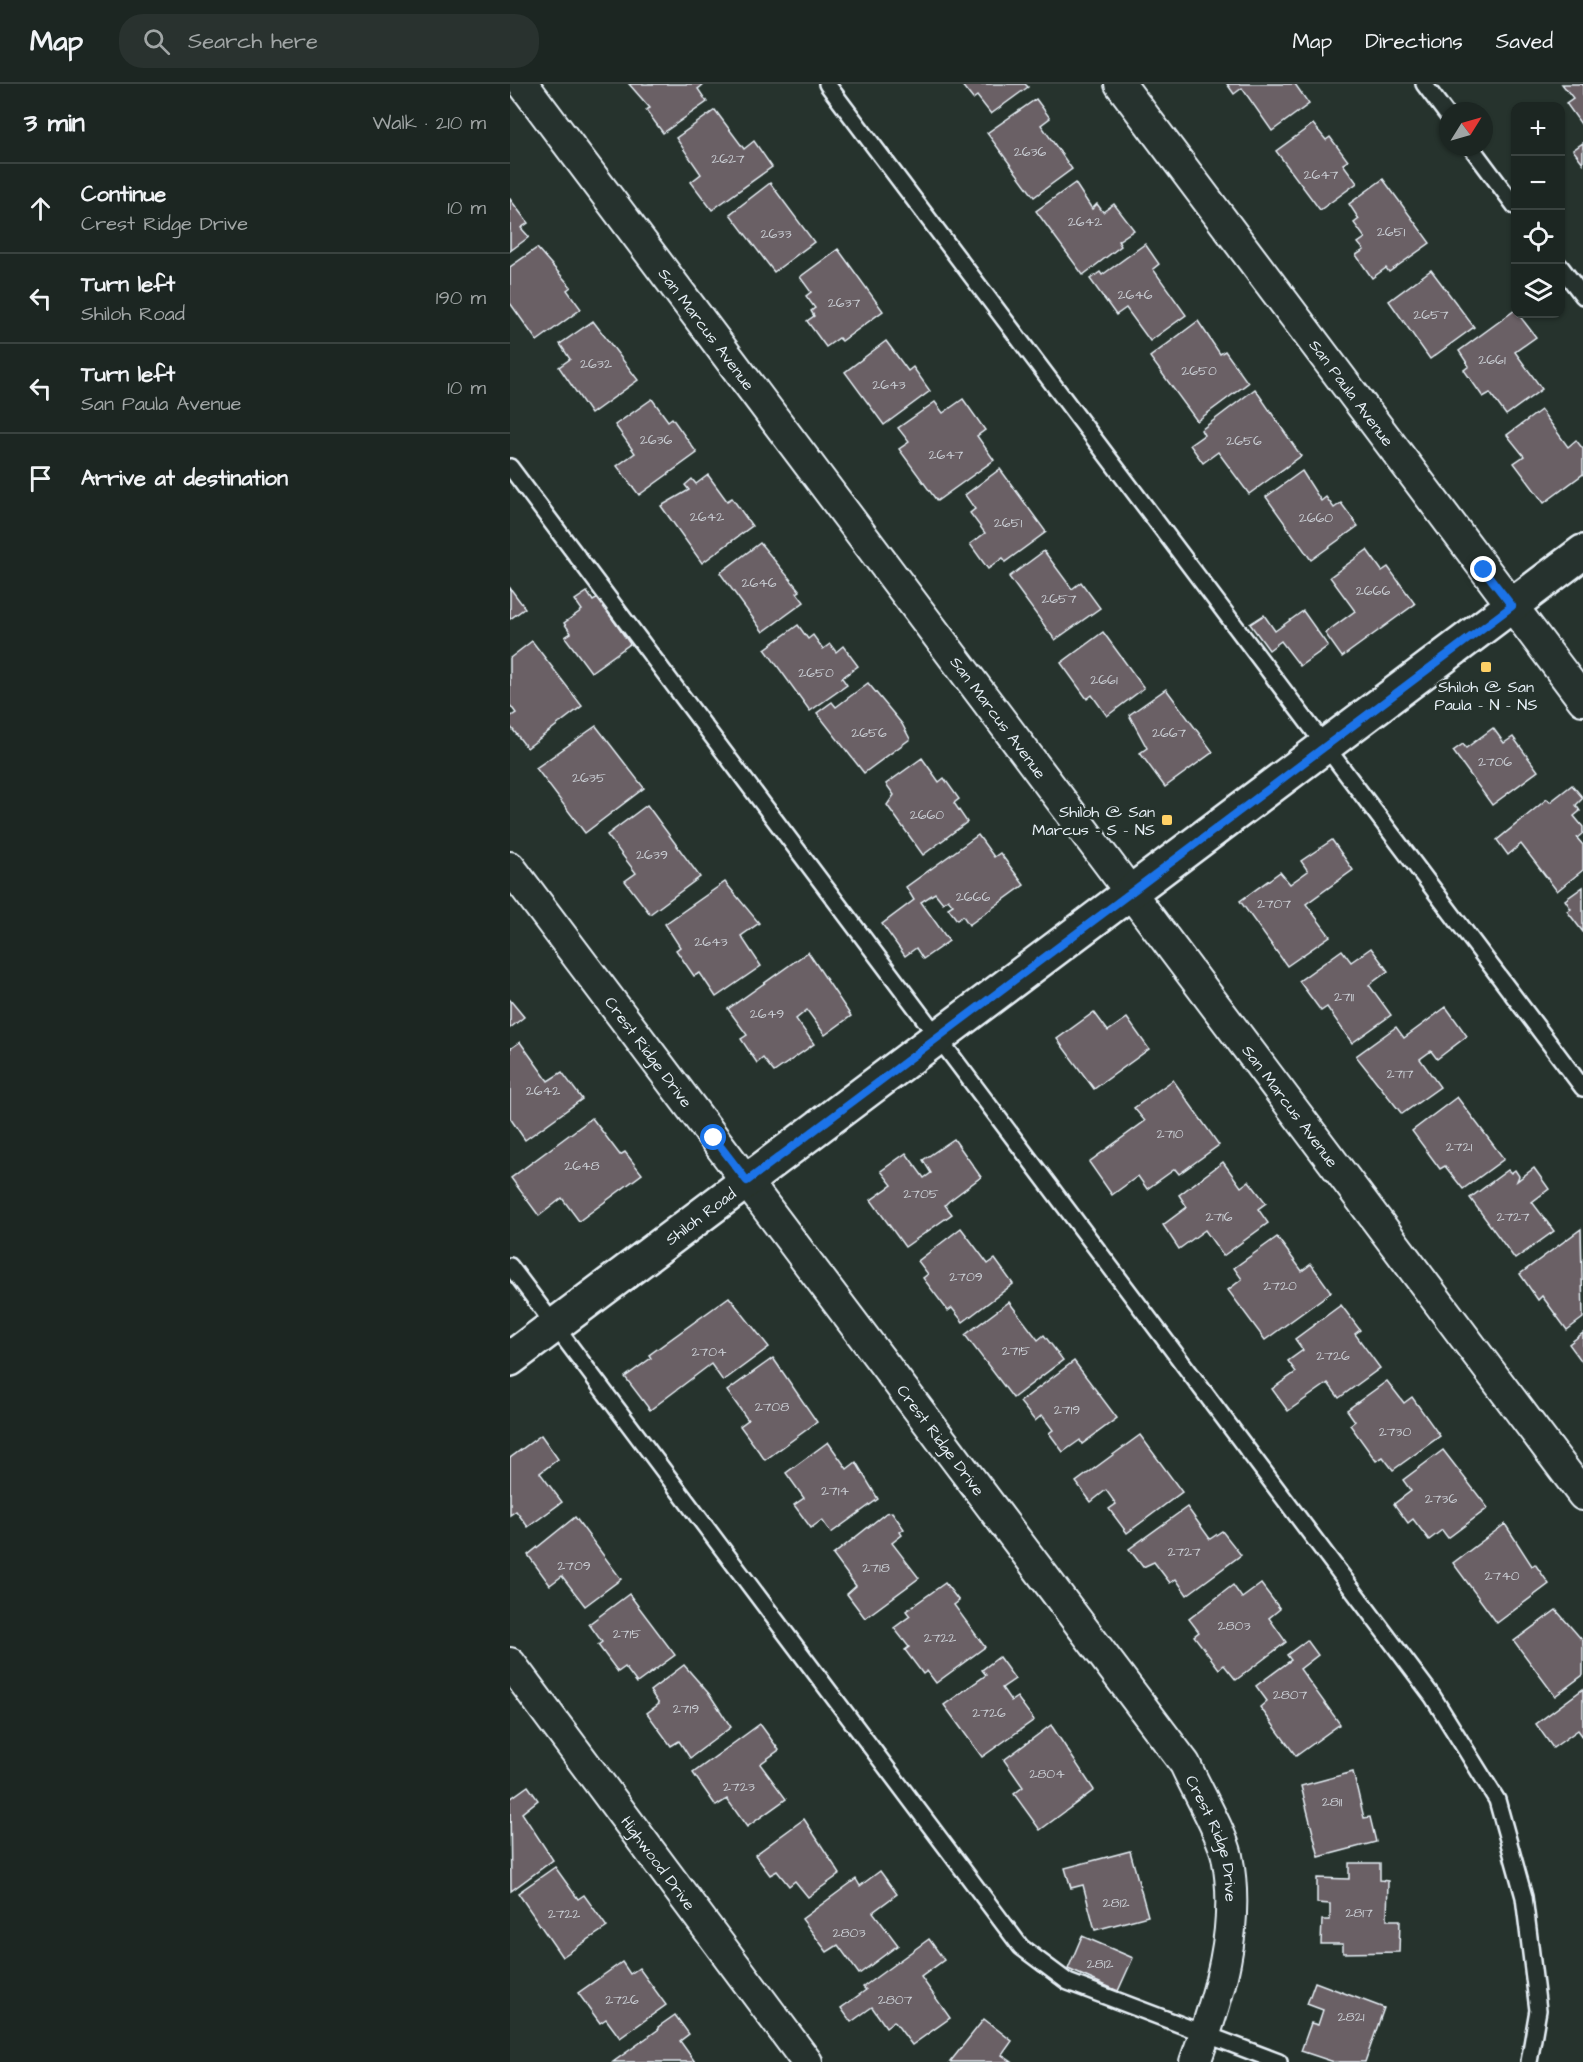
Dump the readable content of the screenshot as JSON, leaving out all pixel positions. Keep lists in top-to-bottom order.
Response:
{
  "streets": {
    "street": [
      "San Marcus Avenue",
      "San Paula Avenue",
      "Crest Ridge Drive",
      "Shiloh Road",
      "Highwood Drive"
    ]
  },
  "crossings": [
    ["San Marcus Avenue", "Shiloh Road"],
    ["San Paula Avenue", "Shiloh Road"],
    ["Crest Ridge Drive", "Shiloh Road"]
  ],
  "places": {
    "transit": ["Shiloh @ San Paula - N - NS", "Shiloh @ San Marcus - S - NS"]
  },
  "house_numbers": [
    "2636",
    "2627",
    "2647",
    "2642",
    "2651",
    "2633",
    "2646",
    "2637",
    "2657",
    "2661",
    "2632",
    "2650",
    "2643",
    "2636",
    "2656",
    "2647",
    "2642",
    "2660",
    "2651",
    "2646",
    "2666",
    "2657",
    "2650",
    "2661",
    "2656",
    "2667",
    "2706",
    "2635",
    "2660",
    "2639",
    "2666",
    "2707",
    "2643",
    "2711",
    "2649",
    "2717",
    "2642",
    "2710",
    "2721",
    "2648",
    "2705",
    "2716",
    "2727",
    "2709",
    "2720",
    "2715",
    "2704",
    "2726",
    "2708",
    "2719",
    "2730",
    "2714",
    "2736",
    "2727",
    "2709",
    "2718",
    "2740",
    "2803",
    "2715",
    "2722",
    "2807",
    "2719",
    "2726",
    "2804",
    "2723",
    "2811",
    "2812",
    "2817",
    "2722",
    "2803",
    "2812",
    "2726",
    "2807",
    "2821"
  ],
  "north": "top right",
  "page": {
    "header": "Map",
    "search": "Search here",
    "nav": ["Map", "Directions", "Saved"],
    "heading": ["3 min", "Walk · 210 m"],
    "map_buttons": ["+", "−"],
    "list": [
      ["Continue", "Crest Ridge Drive", "10 m"],
      ["Turn left", "Shiloh Road", "190 m"],
      ["Turn left", "San Paula Avenue", "10 m"],
      "Arrive at destination"
    ]
  }
}
